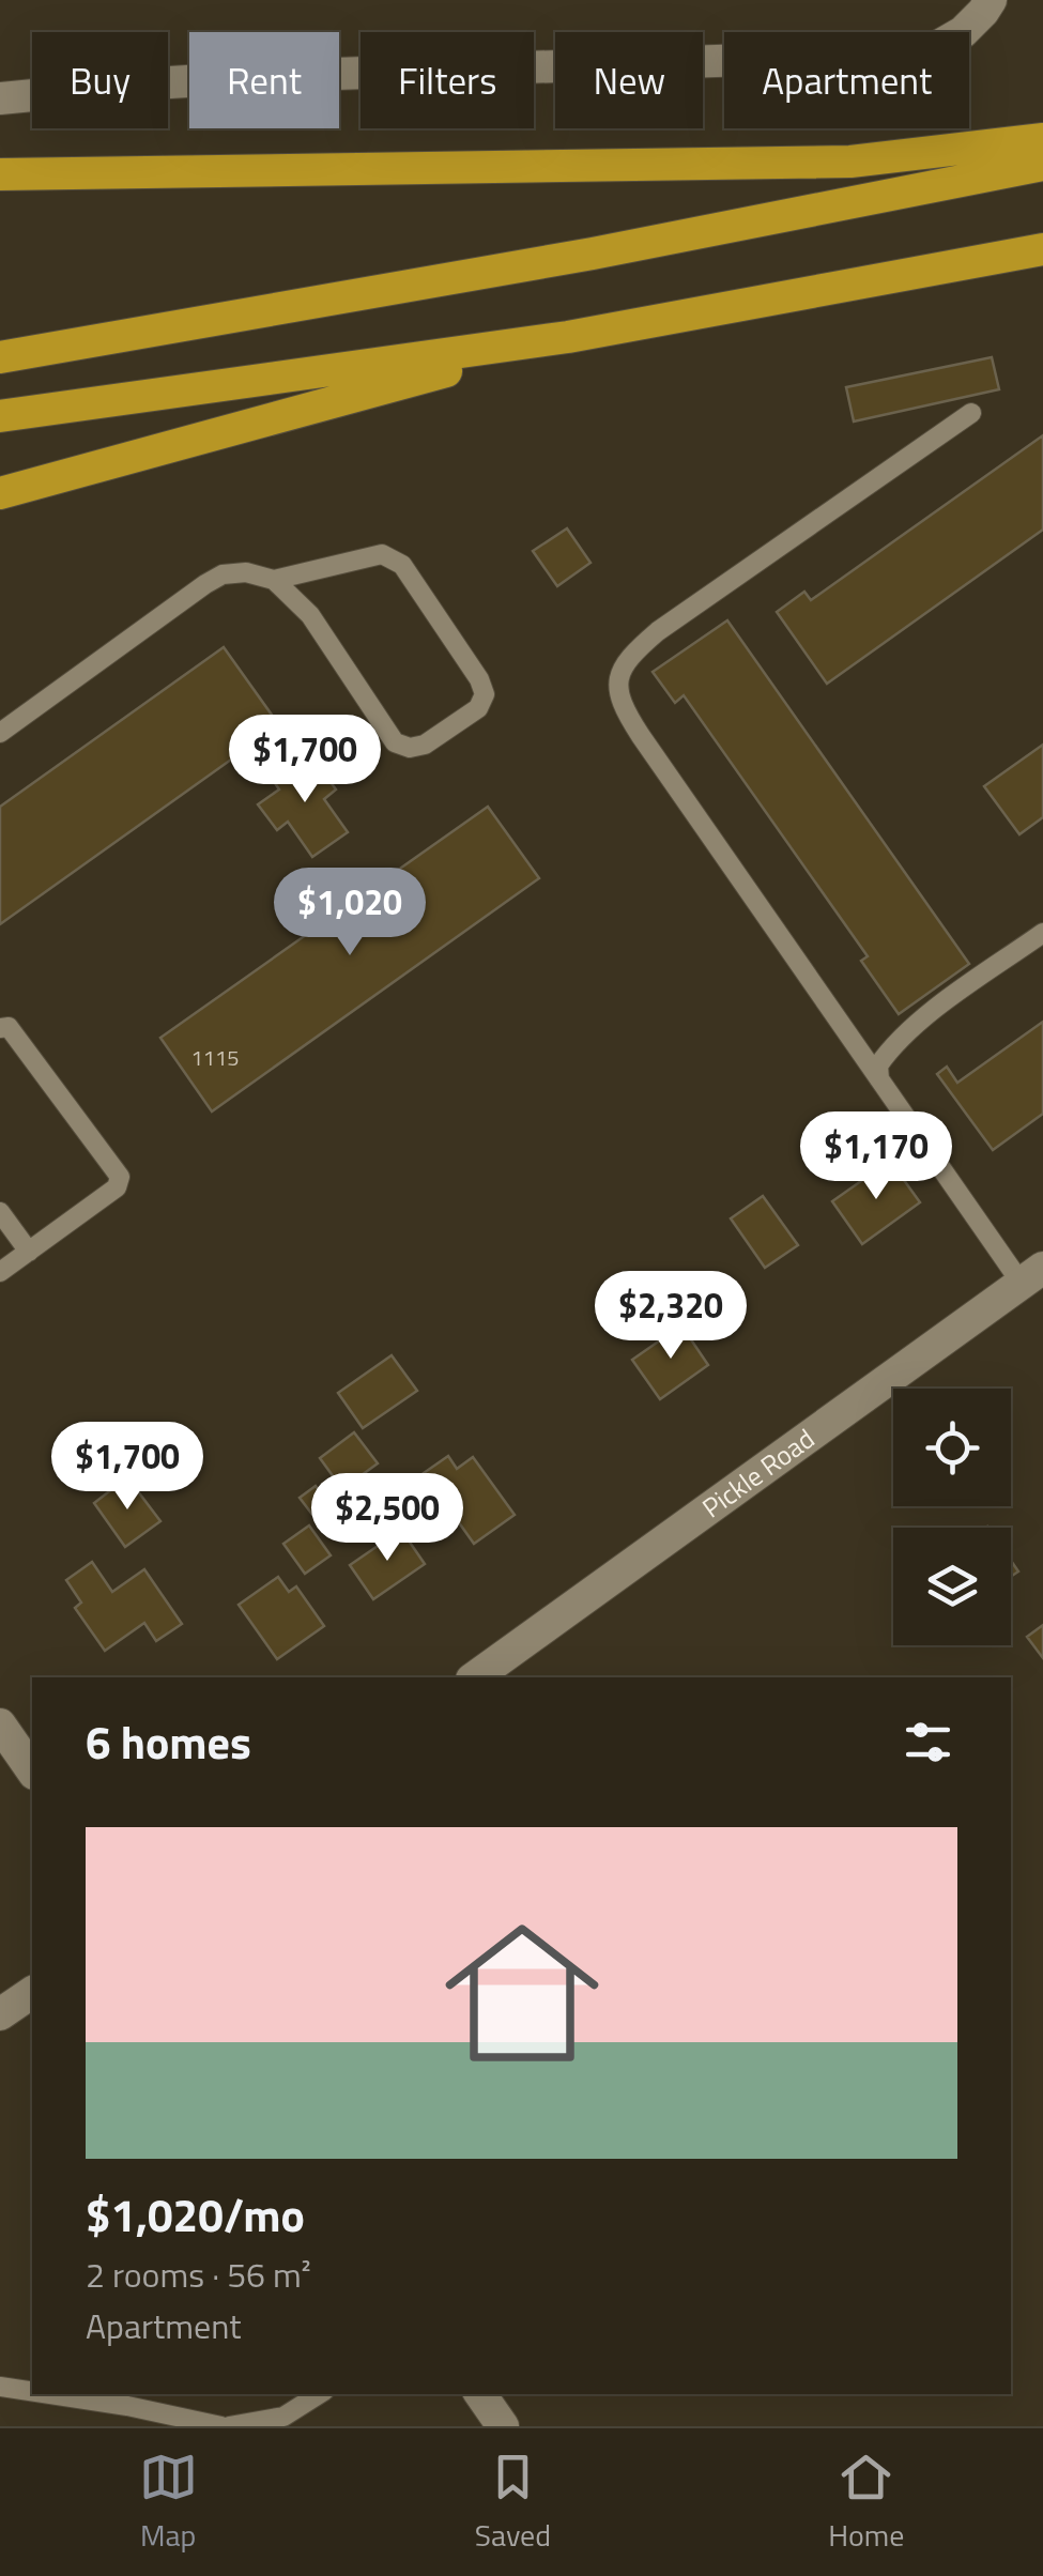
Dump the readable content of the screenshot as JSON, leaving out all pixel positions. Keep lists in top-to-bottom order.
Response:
{
  "streets": {
    "street": ["Pickle Road"]
  },
  "house_numbers": ["1115"],
  "page": {
    "chip": [
      "Buy",
      "Rent",
      "Filters",
      "New",
      "Apartment"
    ],
    "price": [
      "$1,700",
      "$1,020",
      "$1,170",
      "$2,320",
      "$1,700",
      "$2,500"
    ],
    "heading": "6 homes",
    "list": [
      {
        "name": "$1,020/mo",
        "note": "2 rooms · 56 m² · Apartment"
      }
    ],
    "tabs": ["Map", "Saved", "Home"]
  }
}
